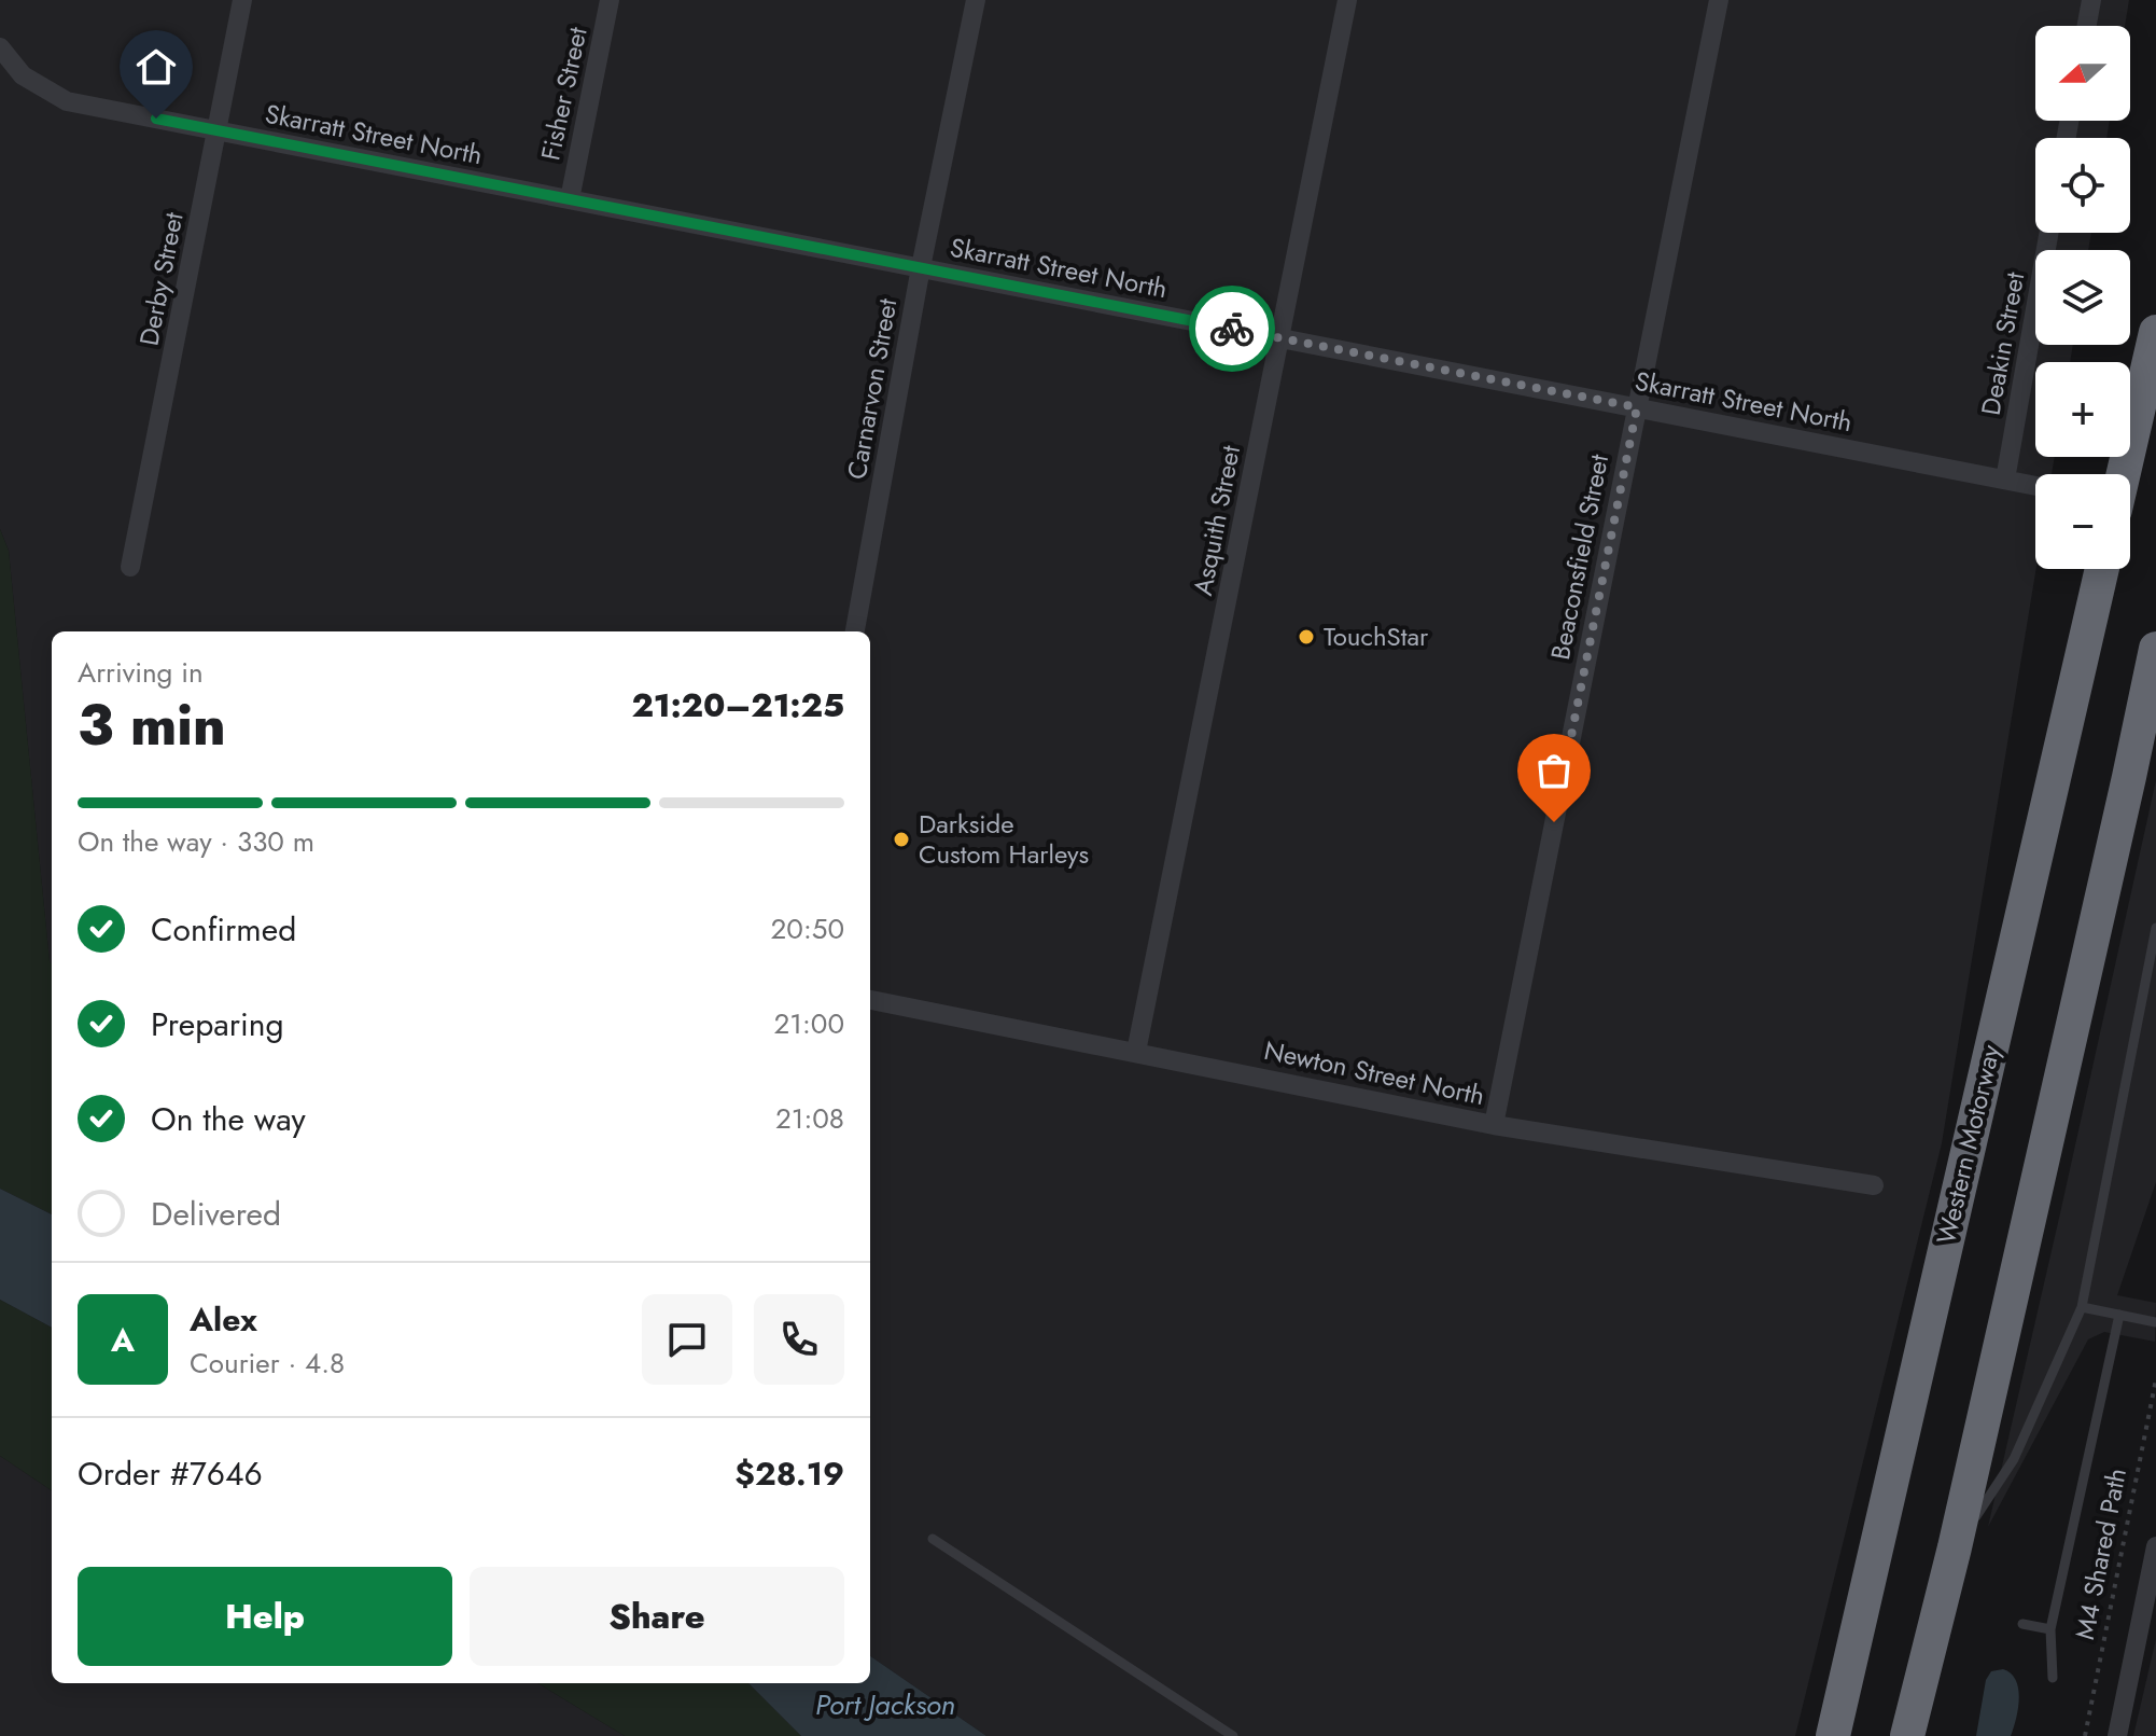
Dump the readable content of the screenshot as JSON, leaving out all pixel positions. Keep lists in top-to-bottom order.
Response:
{
  "streets": {
    "highway": ["Western Motorway"],
    "street": [
      "Fisher Street",
      "Skarratt Street North",
      "Derby Street",
      "Deakin Street",
      "Carnarvon Street",
      "Asquith Street",
      "Beaconsfield Street",
      "Newton Street North"
    ],
    "path": ["M4 Shared Path"]
  },
  "crossings": [
    ["Fisher Street", "Skarratt Street North"],
    ["Skarratt Street North", "Derby Street"],
    ["Skarratt Street North", "Deakin Street"],
    ["Skarratt Street North", "Carnarvon Street"],
    ["Skarratt Street North", "Asquith Street"],
    ["Skarratt Street North", "Beaconsfield Street"],
    ["Asquith Street", "Newton Street North"],
    ["Beaconsfield Street", "Newton Street North"]
  ],
  "water": ["Port Jackson"],
  "places": ["TouchStar", "Darkside Custom Harleys"],
  "north": "left",
  "page": {
    "map_buttons": ["+", "−"],
    "heading": ["3 min", "Arriving in", "21:20–21:25"],
    "panel": [
      "Alex",
      "Courier · 4.8",
      "Order #7646",
      "$28.19"
    ],
    "bar": "On the way · 330 m",
    "list": [
      ["Confirmed", "20:50"],
      ["Preparing", "21:00"],
      ["On the way", "21:08"],
      "Delivered"
    ],
    "round": "A",
    "buttons": ["Help", "Share"]
  }
}
